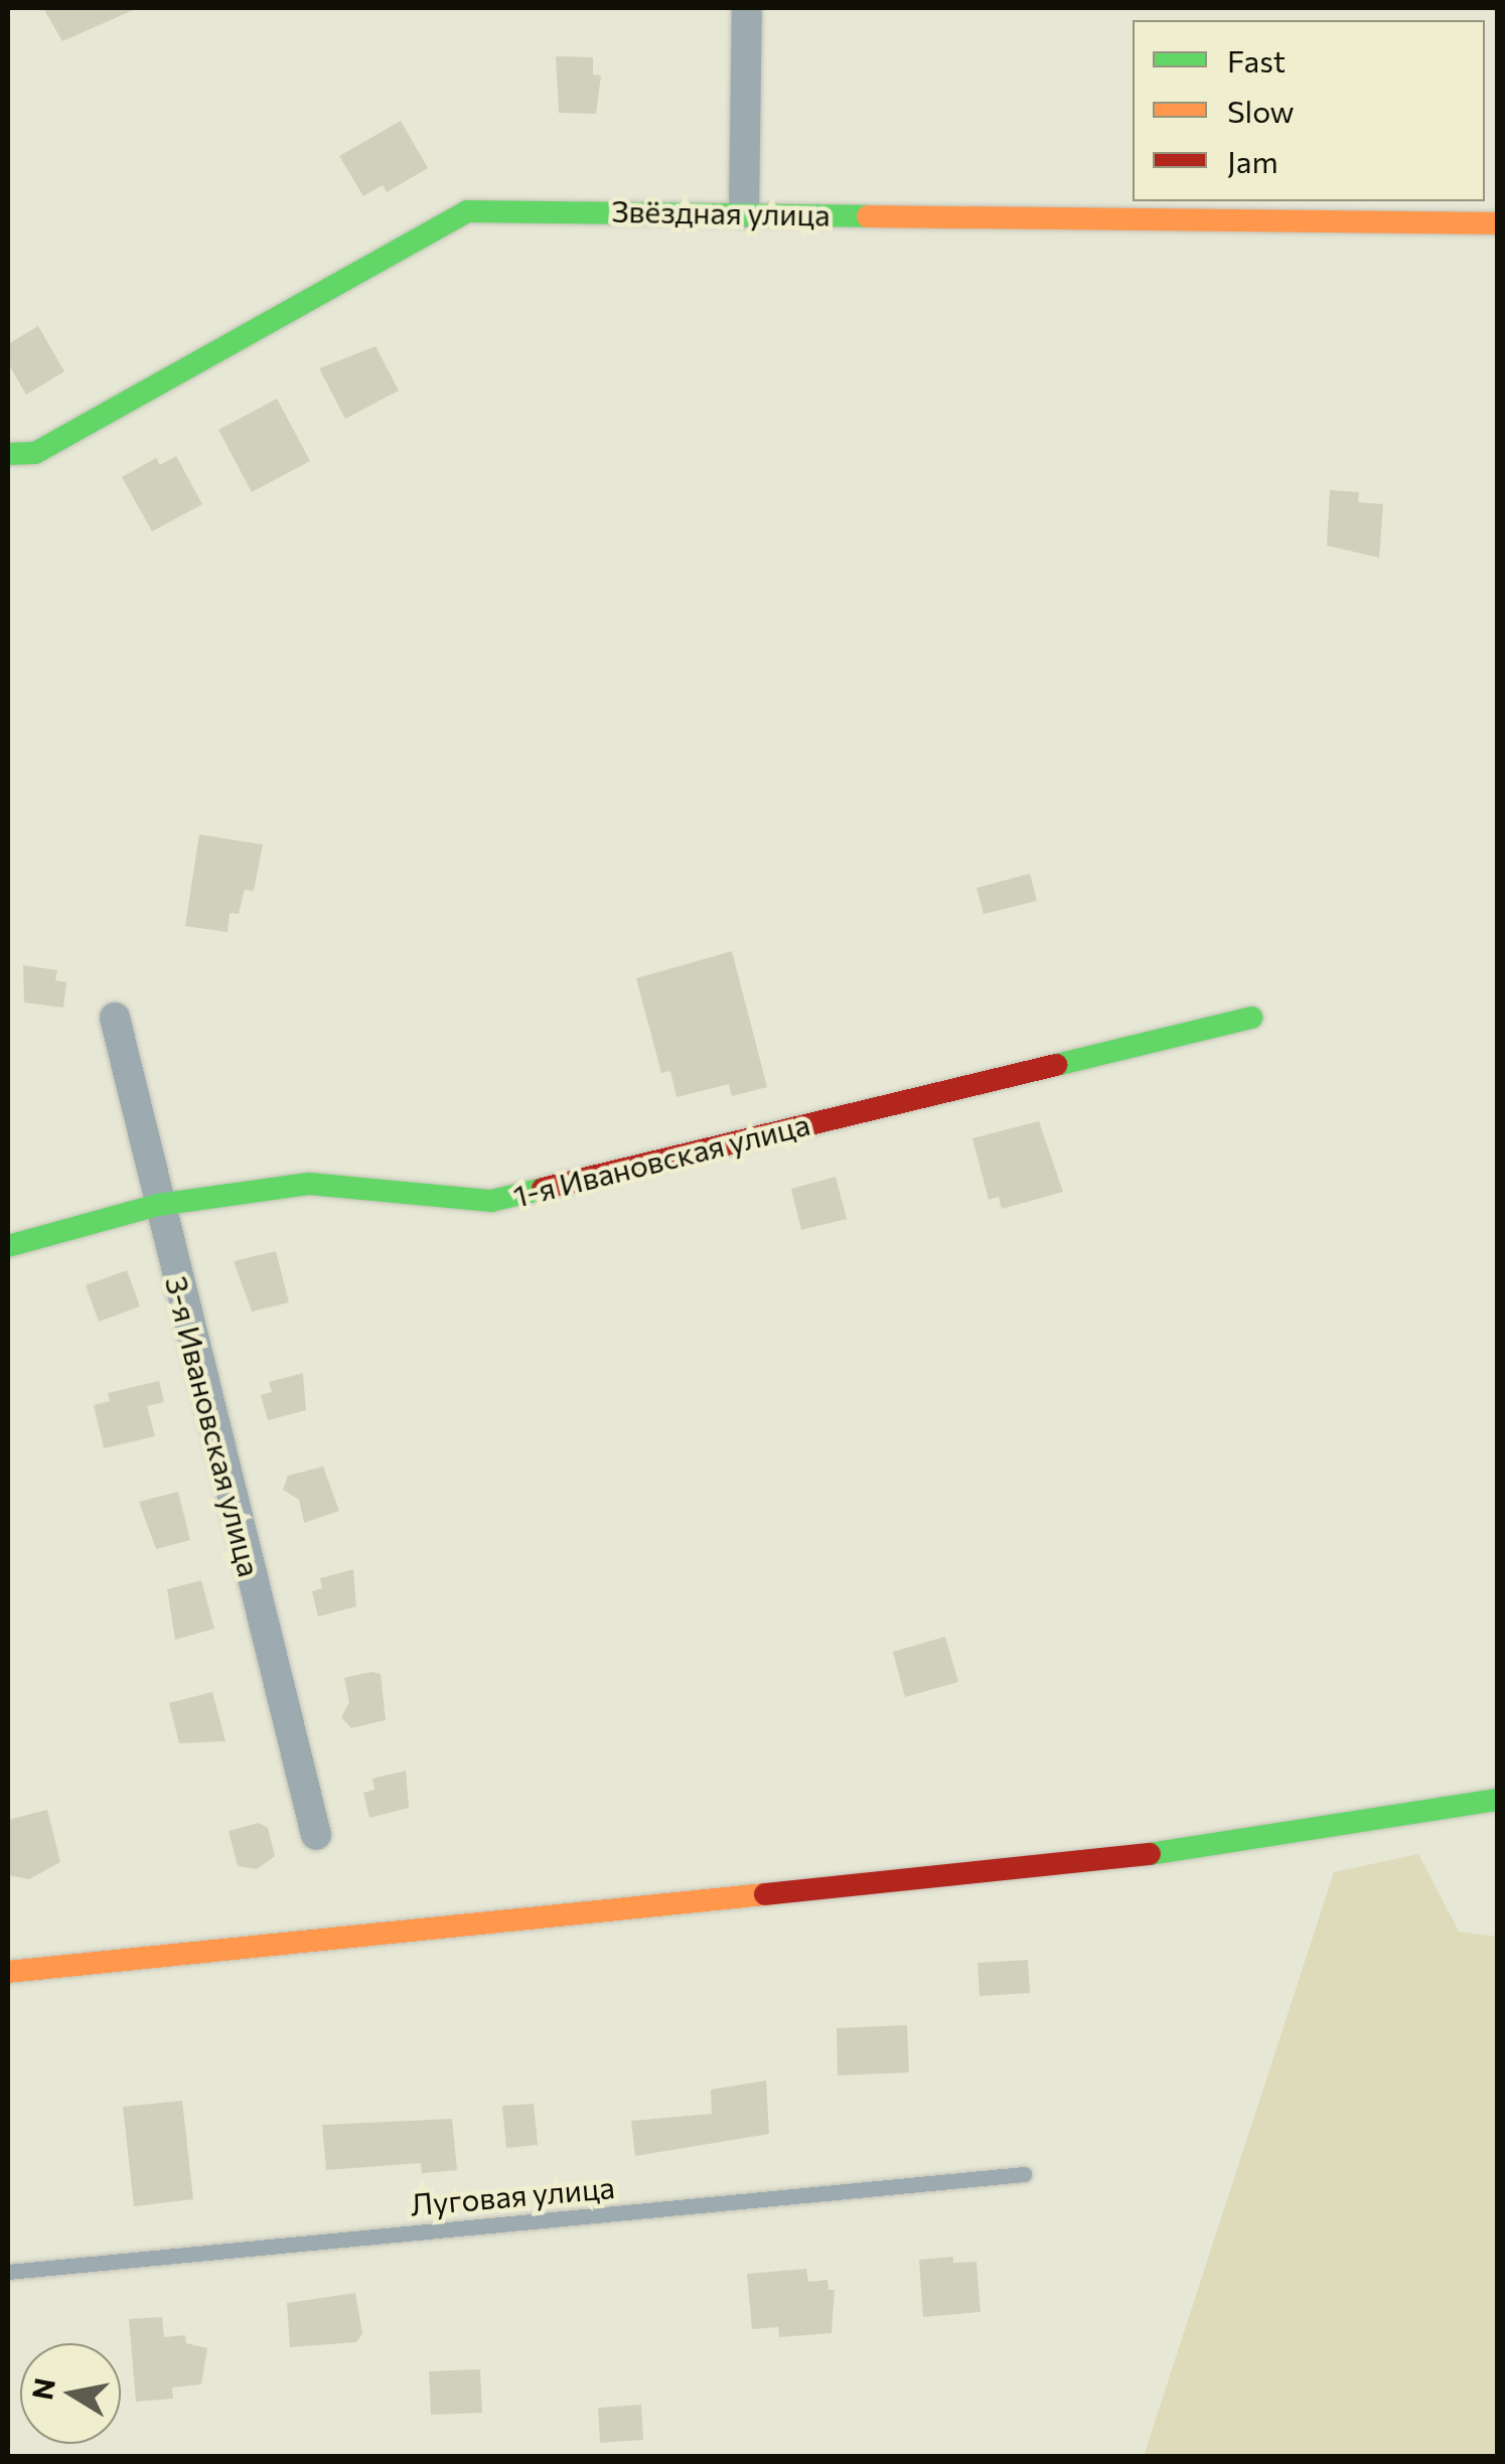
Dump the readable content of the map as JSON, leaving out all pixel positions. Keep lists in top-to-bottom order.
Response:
{
  "streets": {
    "street": ["Звёздная улица", "1-я Ивановская улица", "3-я Ивановская улица"],
    "lane": ["Луговая улица"]
  },
  "crossings": [
    ["1-я Ивановская улица", "3-я Ивановская улица"]
  ],
  "legend": ["Fast", "Slow", "Jam"],
  "north": "left"
}
